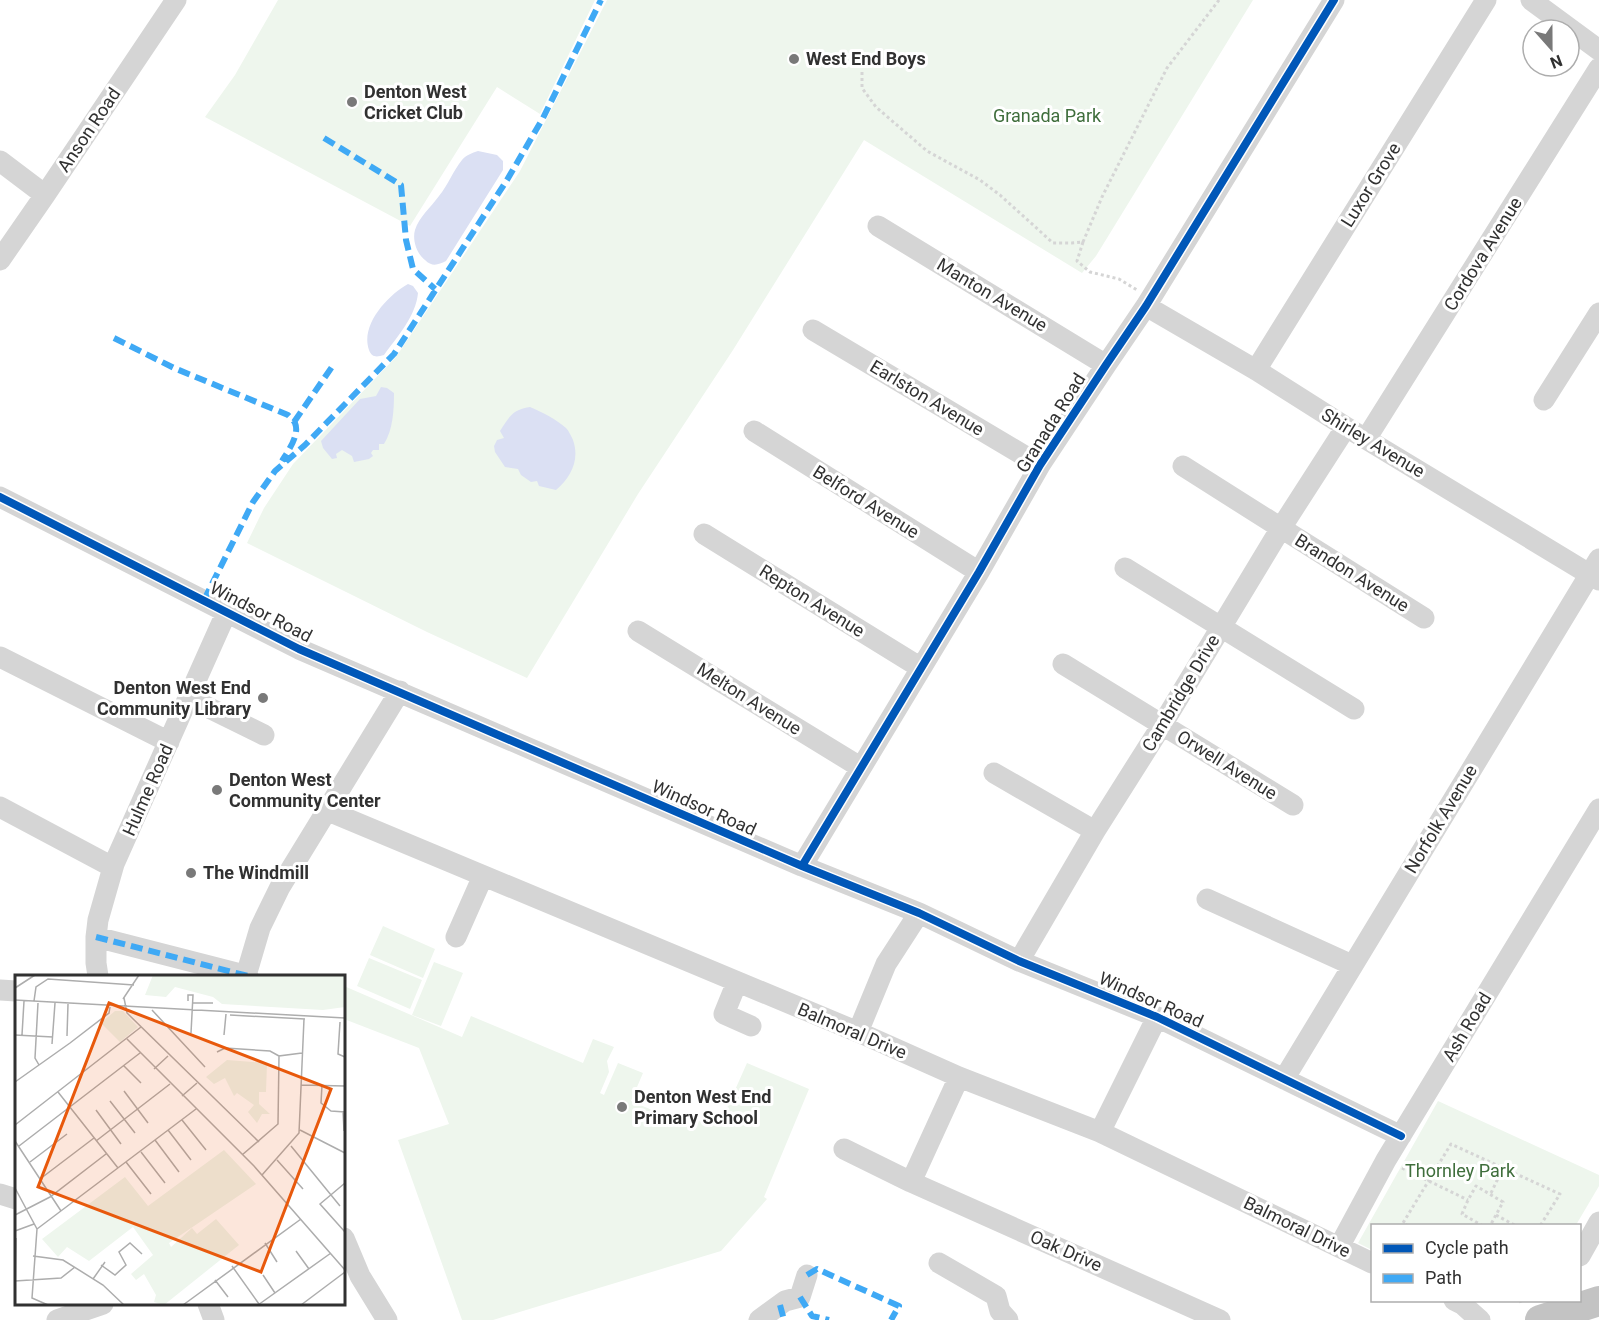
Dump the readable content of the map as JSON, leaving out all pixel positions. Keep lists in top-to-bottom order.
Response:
{
  "streets": {
    "street": [
      "Anson Road",
      "Luxor Grove",
      "Cordova Avenue",
      "Manton Avenue",
      "Earlston Avenue",
      "Granada Road",
      "Shirley Avenue",
      "Belford Avenue",
      "Brandon Avenue",
      "Repton Avenue",
      "Windsor Road",
      "Cambridge Drive",
      "Melton Avenue",
      "Orwell Avenue",
      "Hulme Road",
      "Norfolk Avenue",
      "Ash Road",
      "Balmoral Drive",
      "Oak Drive"
    ]
  },
  "crossings": [
    ["Luxor Grove", "Shirley Avenue"],
    ["Cordova Avenue", "Shirley Avenue"],
    ["Manton Avenue", "Granada Road"],
    ["Earlston Avenue", "Granada Road"],
    ["Granada Road", "Shirley Avenue"],
    ["Granada Road", "Belford Avenue"],
    ["Granada Road", "Repton Avenue"],
    ["Granada Road", "Windsor Road"],
    ["Granada Road", "Melton Avenue"],
    ["Shirley Avenue", "Cambridge Drive"],
    ["Shirley Avenue", "Norfolk Avenue"],
    ["Brandon Avenue", "Cambridge Drive"],
    ["Windsor Road", "Cambridge Drive"],
    ["Windsor Road", "Hulme Road"],
    ["Windsor Road", "Norfolk Avenue"],
    ["Windsor Road", "Ash Road"],
    ["Cambridge Drive", "Orwell Avenue"],
    ["Ash Road", "Balmoral Drive"]
  ],
  "parks": ["Granada Park", "Thornley Park"],
  "places": [
    "West End Boys",
    "Denton West Cricket Club",
    "Denton West End Community Library",
    "Denton West Community Center",
    "The Windmill",
    "Denton West End Primary School"
  ],
  "legend": ["Cycle path", "Path"],
  "north": "bottom"
}
